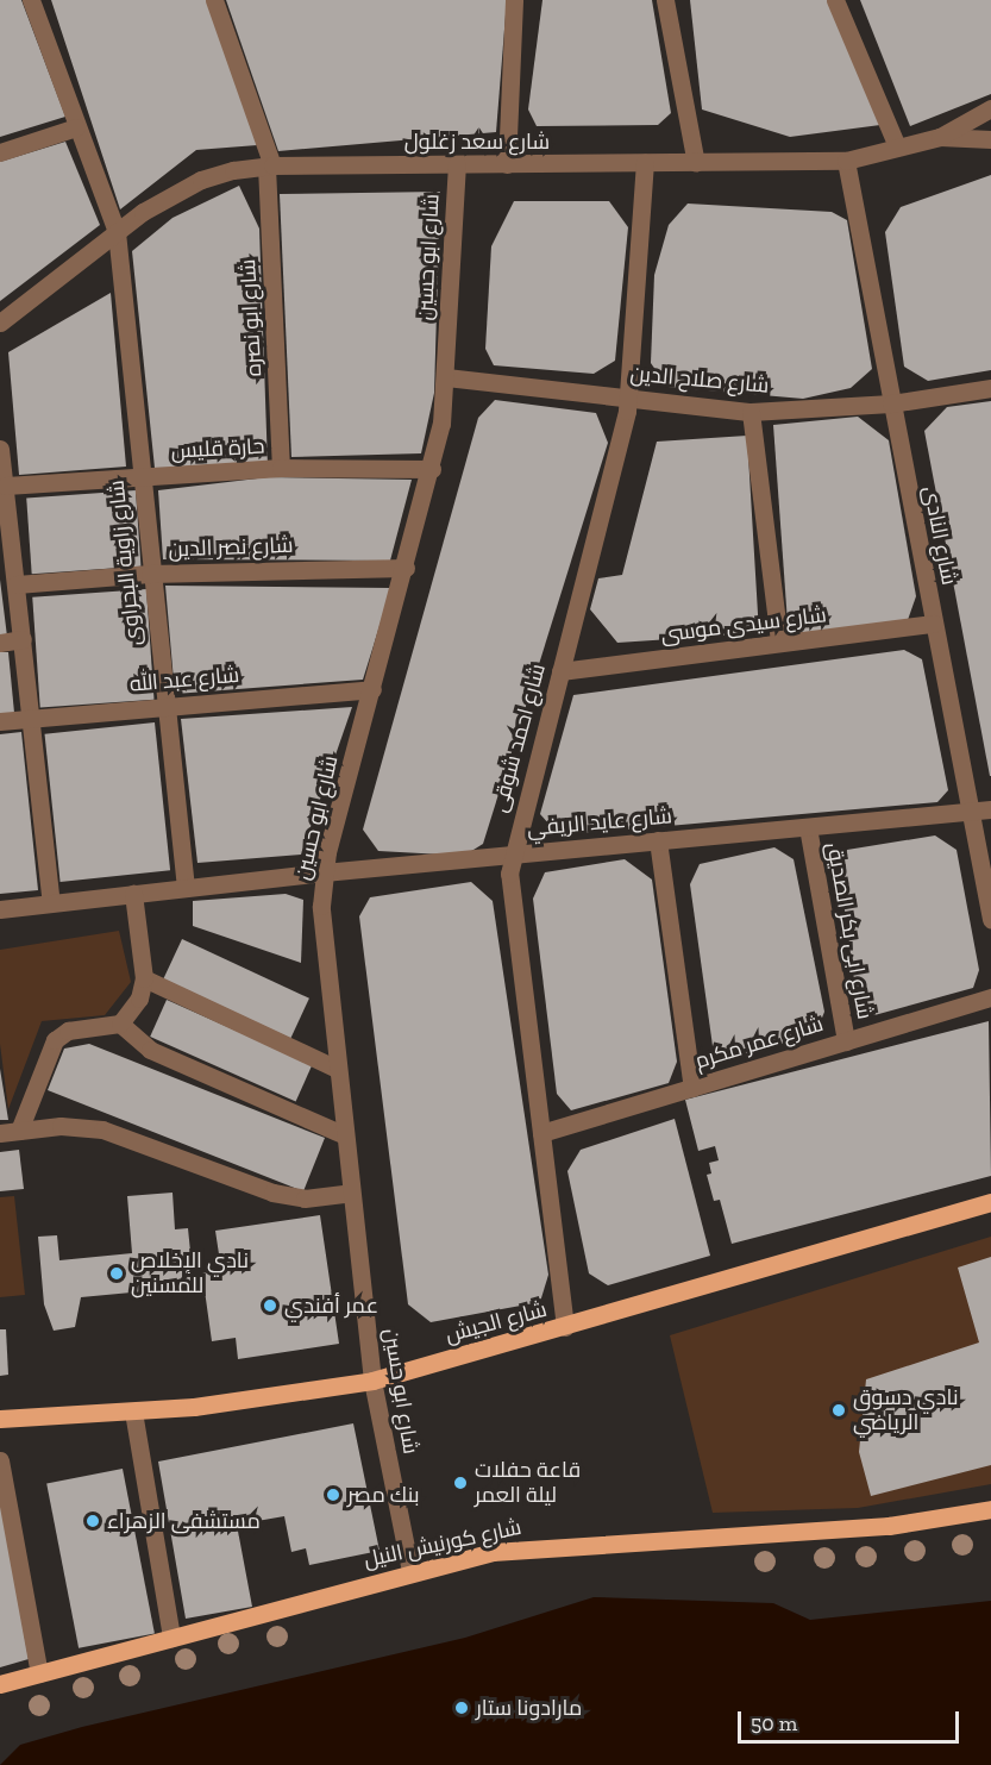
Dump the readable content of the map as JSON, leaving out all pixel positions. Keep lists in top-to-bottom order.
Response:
{
  "streets": {
    "main road": ["شارع الجيش", "شارع كورنيش النيل"],
    "street": [
      "شارع سعد زغلول",
      "شارع ابو حسين",
      "شارع ابو نصره",
      "شارع صلاح الدين",
      "حارة قليس",
      "شارع النادى",
      "شارع نصر الدين",
      "شارع زاوية البحراوى",
      "شارع سيدى موسى",
      "شارع عبد الله",
      "شارع احمد شوقى",
      "شارع عايد الريفي",
      "شارع ابى بكر الصديق",
      "شارع عمر مكرم"
    ]
  },
  "crossings": [
    ["شارع سعد زغلول", "شارع ابو حسين"],
    ["شارع سعد زغلول", "شارع ابو نصره"],
    ["شارع سعد زغلول", "شارع النادى"],
    ["شارع سعد زغلول", "شارع زاوية البحراوى"],
    ["شارع سعد زغلول", "شارع احمد شوقى"],
    ["شارع ابو حسين", "شارع صلاح الدين"],
    ["شارع ابو حسين", "حارة قليس"],
    ["شارع ابو حسين", "شارع نصر الدين"],
    ["شارع ابو حسين", "شارع عبد الله"],
    ["شارع ابو حسين", "شارع عايد الريفي"],
    ["شارع ابو حسين", "شارع الجيش"],
    ["شارع ابو حسين", "شارع كورنيش النيل"],
    ["شارع ابو نصره", "حارة قليس"],
    ["شارع صلاح الدين", "شارع النادى"],
    ["شارع صلاح الدين", "شارع احمد شوقى"],
    ["حارة قليس", "شارع زاوية البحراوى"],
    ["شارع النادى", "شارع سيدى موسى"],
    ["شارع النادى", "شارع عايد الريفي"],
    ["شارع نصر الدين", "شارع زاوية البحراوى"],
    ["شارع زاوية البحراوى", "شارع عبد الله"],
    ["شارع زاوية البحراوى", "شارع عايد الريفي"],
    ["شارع سيدى موسى", "شارع احمد شوقى"],
    ["شارع احمد شوقى", "شارع عايد الريفي"],
    ["شارع احمد شوقى", "شارع عمر مكرم"],
    ["شارع احمد شوقى", "شارع الجيش"],
    ["شارع عايد الريفي", "شارع ابى بكر الصديق"],
    ["شارع ابى بكر الصديق", "شارع عمر مكرم"]
  ],
  "places": [
    "نادي الإخلاص للمسنين",
    "عمر أفندي",
    "نادي دسوق الرياضي",
    "قاعة حفلات ليلة العمر",
    "بنك مصر",
    "مستشفى الزهراء",
    "مارادونا ستار"
  ],
  "scale_bar": "50 m"
}
